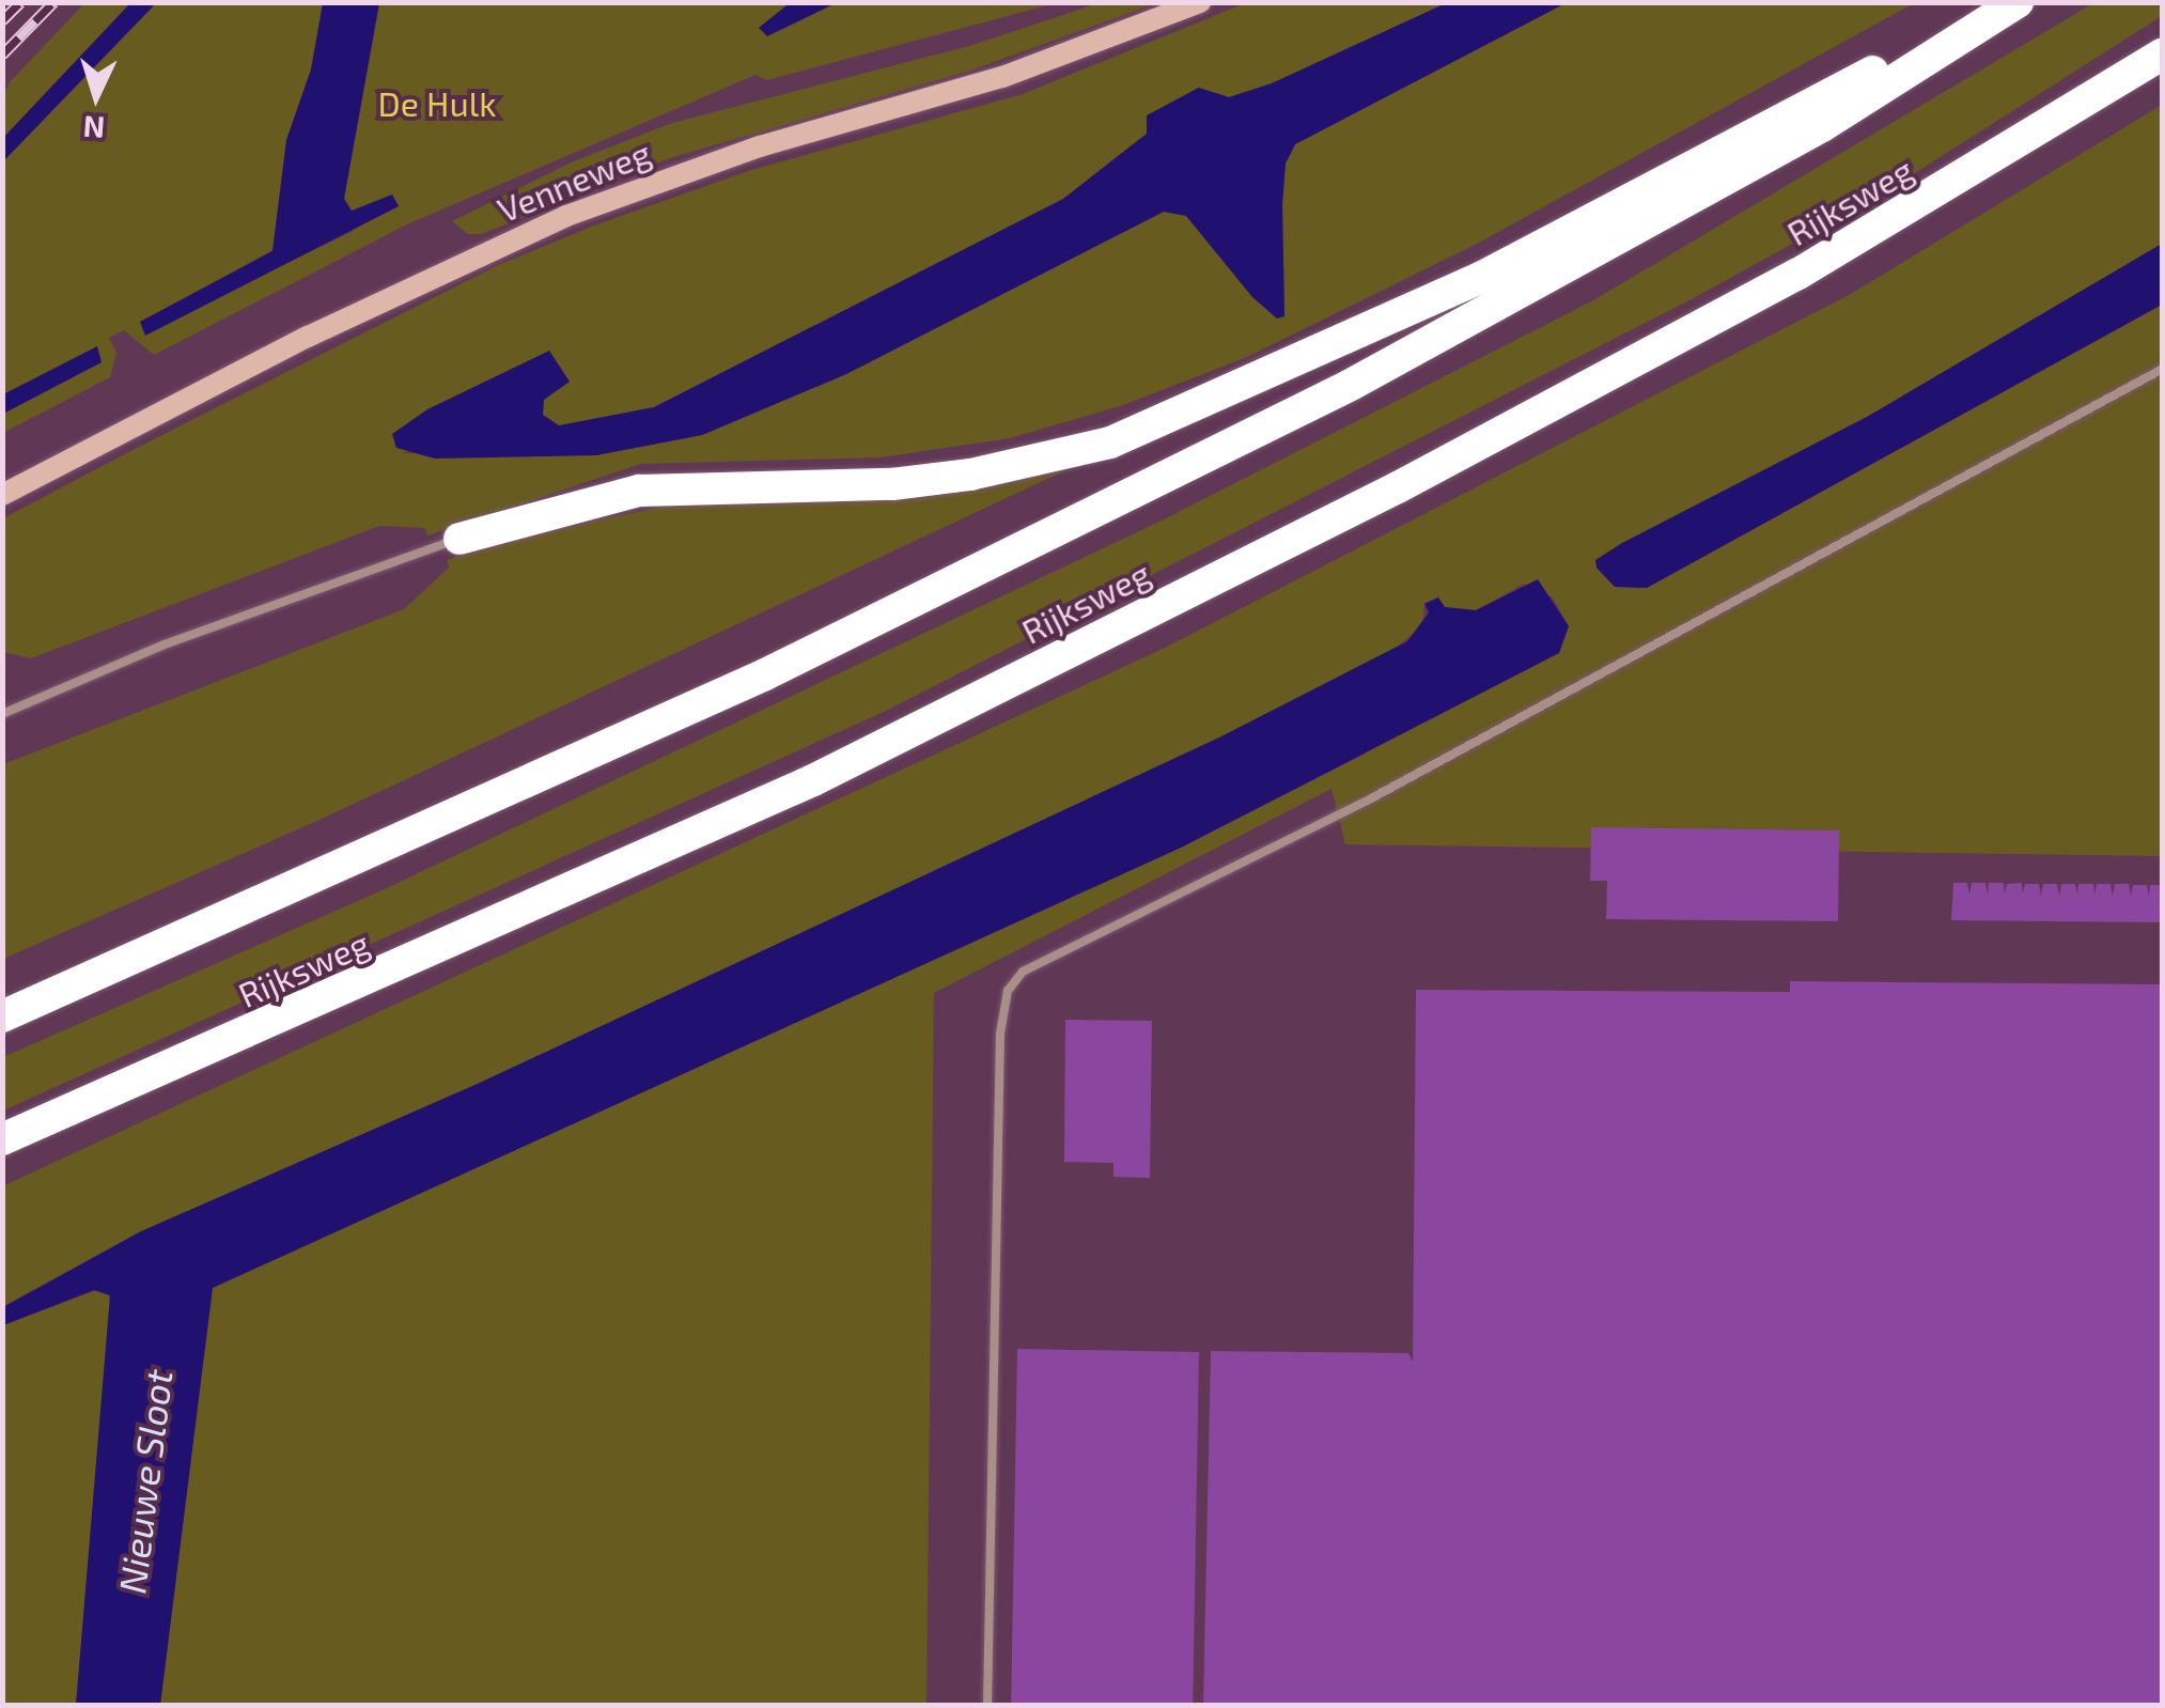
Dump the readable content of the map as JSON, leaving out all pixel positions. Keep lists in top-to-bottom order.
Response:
{
  "streets": {
    "highway": ["Rijksweg"],
    "main road": ["Venneweg"]
  },
  "water": ["Nieuwe Sloot"],
  "parks": ["De Hulk"],
  "north": "bottom"
}
